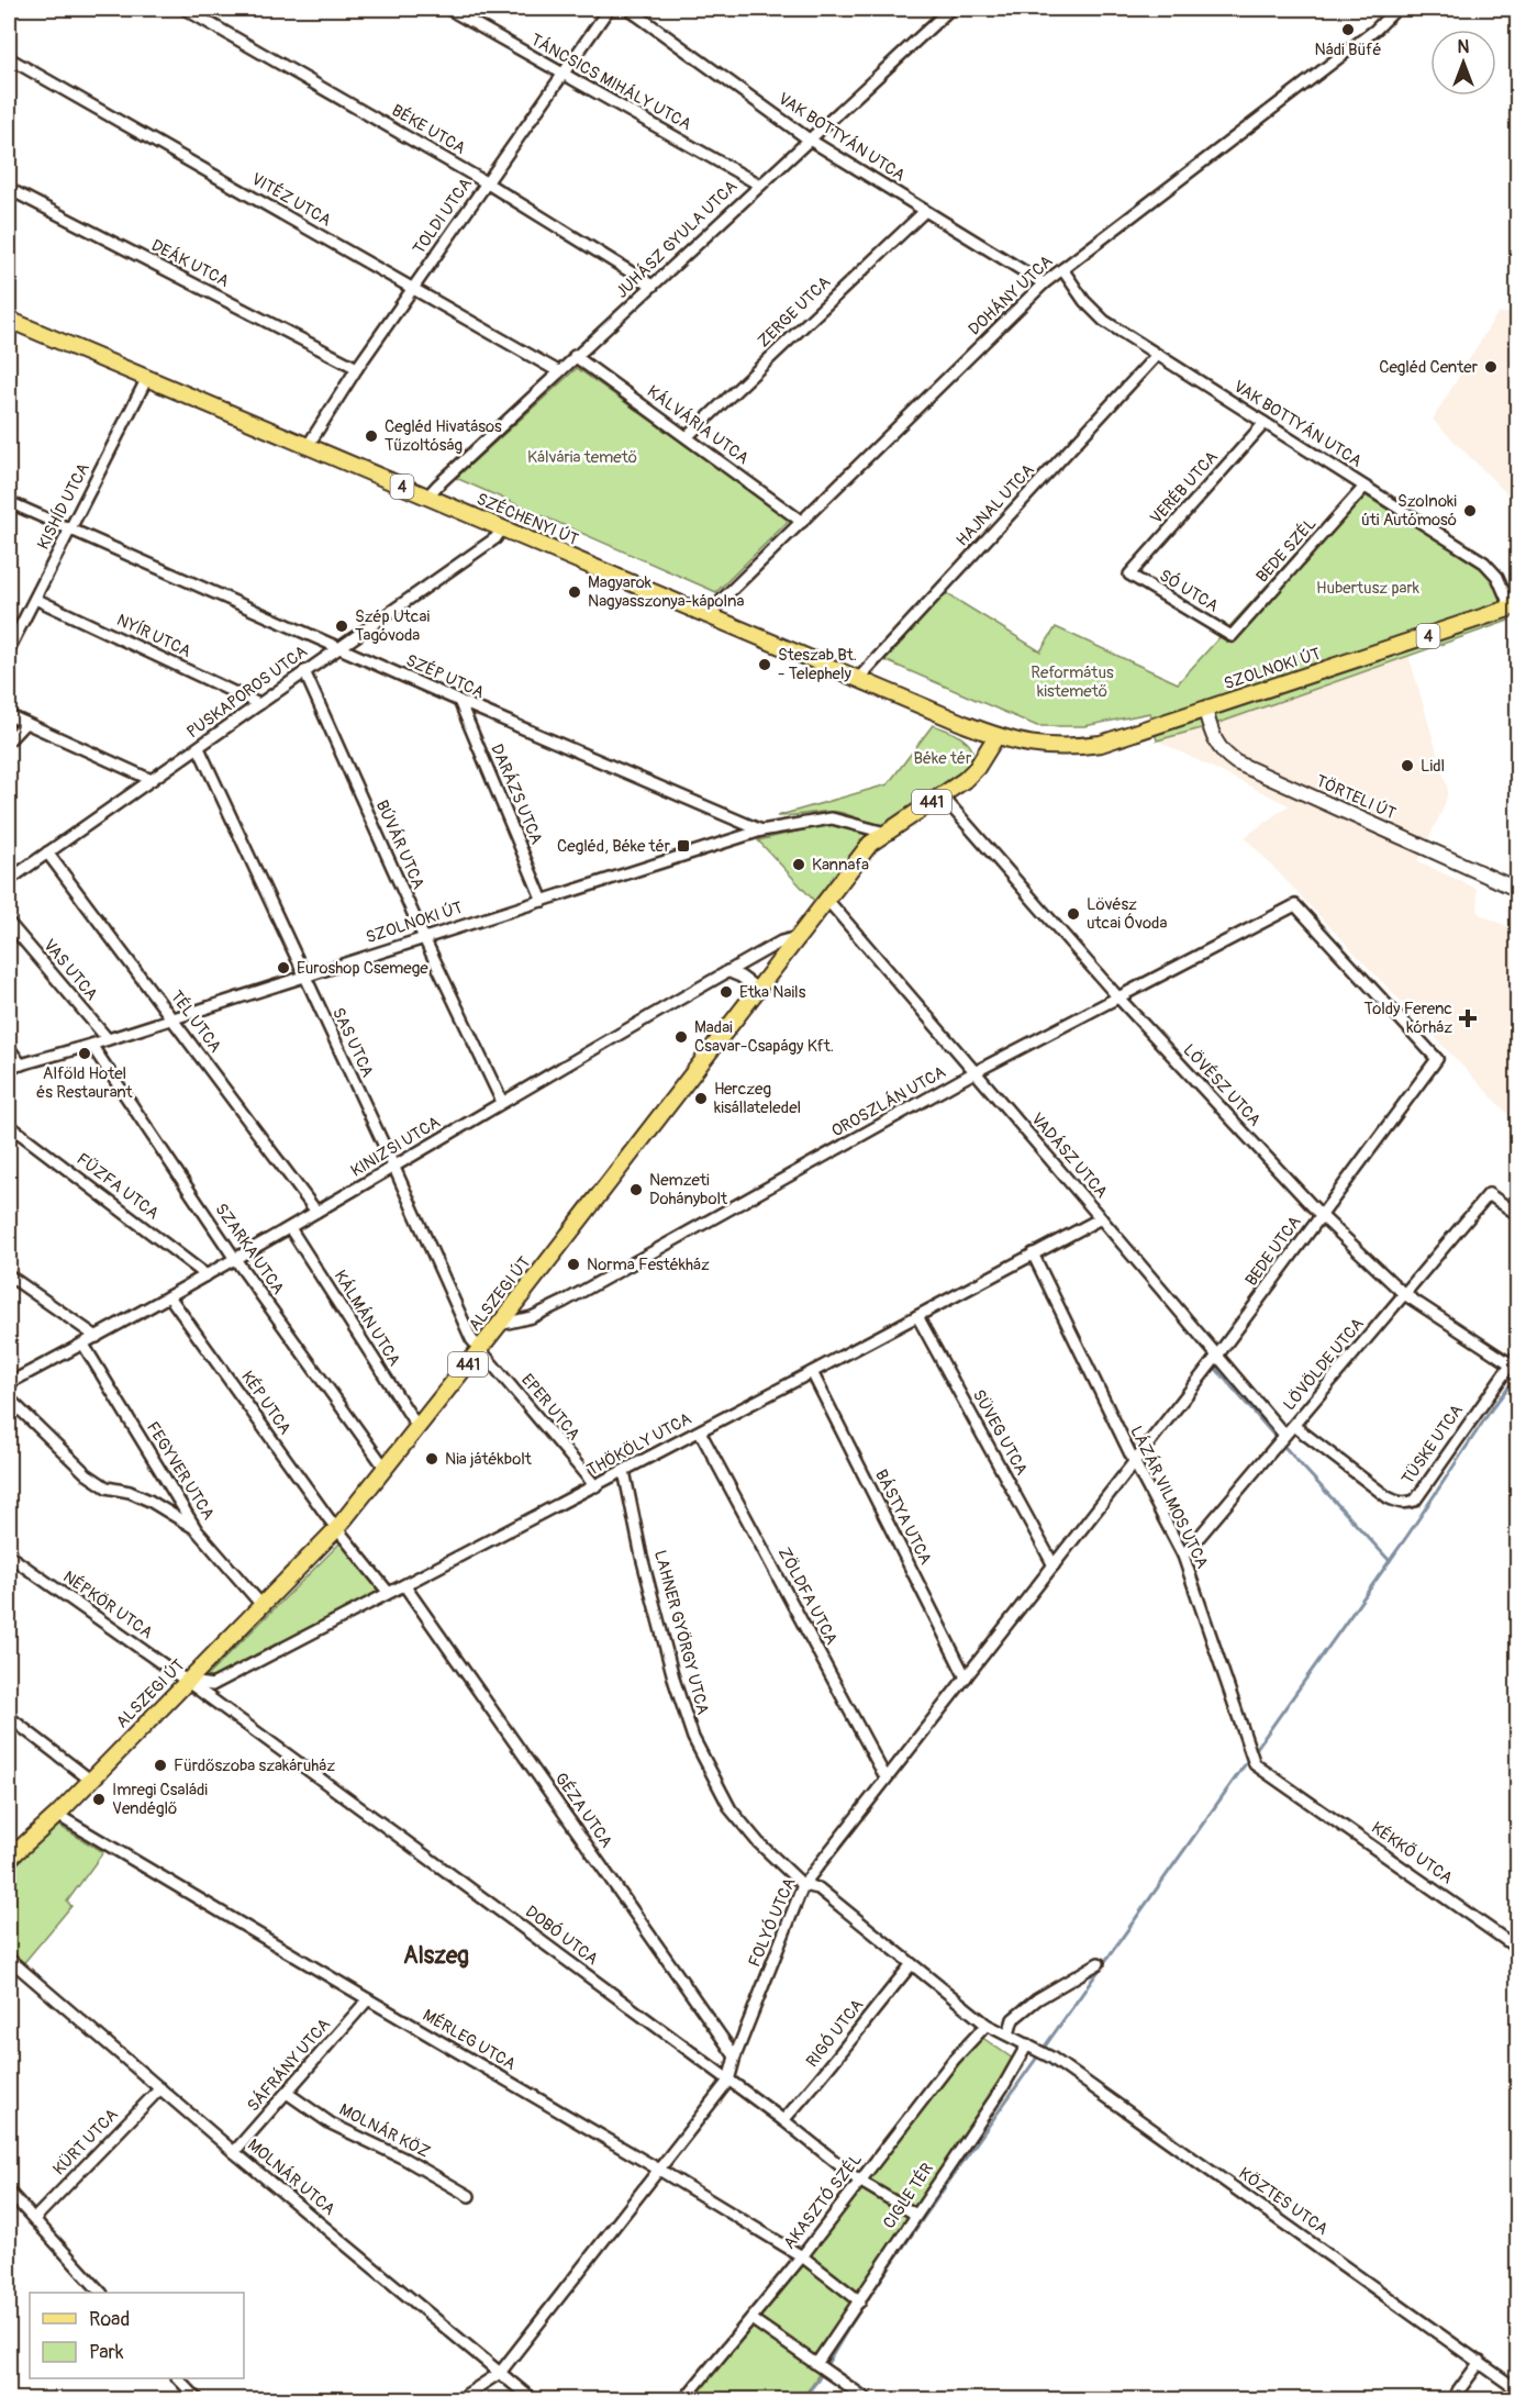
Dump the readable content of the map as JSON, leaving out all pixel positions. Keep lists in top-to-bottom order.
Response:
{
  "streets": {
    "main road": [
      "4",
      "SZÉCHENYI ÚT",
      "SZOLNOKI ÚT",
      "TÖRTELI ÚT",
      "441",
      "ALSZEGI ÚT"
    ],
    "street": [
      "TÁNCSICS MIHÁLY UTCA",
      "BÉKE UTCA",
      "VAK BOTTYÁN UTCA",
      "VITÉZ UTCA",
      "TOLDI UTCA",
      "JUHÁSZ GYULA UTCA",
      "DEÁK UTCA",
      "DOHÁNY UTCA",
      "ZERGE UTCA",
      "KÁLVÁRIA UTCA",
      "VERÉB UTCA",
      "HAJNAL UTCA",
      "KISHÍD UTCA",
      "BEDE SZÉL",
      "SÓ UTCA",
      "NYÍR UTCA",
      "SZÉP UTCA",
      "PUSKAPOROS UTCA",
      "DARÁZS UTCA",
      "BÚVÁR UTCA",
      "VAS UTCA",
      "TÉL UTCA",
      "SAS UTCA",
      "LÖVÉSZ UTCA",
      "OROSZLÁN UTCA",
      "KINIZSI UTCA",
      "VADÁSZ UTCA",
      "FŰZFA UTCA",
      "SZARKA UTCA",
      "BEDE UTCA",
      "KÁLMÁN UTCA",
      "LÖVÖLDE UTCA",
      "KÉP UTCA",
      "EPER UTCA",
      "SÜVEG UTCA",
      "THÖKÖLY UTCA",
      "TÜSKE UTCA",
      "FEGYVER UTCA",
      "LÁZÁR VILMOS UTCA",
      "BÁSTYA UTCA",
      "ZÖLDFA UTCA",
      "NÉPKÖR UTCA",
      "LAHNER GYÖRGY UTCA",
      "GÉZA UTCA",
      "KÉKKŐ UTCA",
      "FOLYÓ UTCA",
      "DOBÓ UTCA",
      "RIGÓ UTCA",
      "MÉRLEG UTCA",
      "SÁFRÁNY UTCA",
      "MOLNÁR KÖZ",
      "KÜRT UTCA",
      "MOLNÁR UTCA",
      "CIGLE TÉR",
      "AKASZTÓ SZÉL",
      "KÖZTES UTCA"
    ]
  },
  "crossings": [
    ["TÁNCSICS MIHÁLY UTCA", "TOLDI UTCA"],
    ["TÁNCSICS MIHÁLY UTCA", "JUHÁSZ GYULA UTCA"],
    ["BÉKE UTCA", "TOLDI UTCA"],
    ["BÉKE UTCA", "JUHÁSZ GYULA UTCA"],
    ["VAK BOTTYÁN UTCA", "JUHÁSZ GYULA UTCA"],
    ["VAK BOTTYÁN UTCA", "DOHÁNY UTCA"],
    ["VAK BOTTYÁN UTCA", "ZERGE UTCA"],
    ["VAK BOTTYÁN UTCA", "VERÉB UTCA"],
    ["VAK BOTTYÁN UTCA", "HAJNAL UTCA"],
    ["VAK BOTTYÁN UTCA", "BEDE SZÉL"],
    ["VAK BOTTYÁN UTCA", "SZOLNOKI ÚT"],
    ["VITÉZ UTCA", "TOLDI UTCA"],
    ["VITÉZ UTCA", "JUHÁSZ GYULA UTCA"],
    ["TOLDI UTCA", "DEÁK UTCA"],
    ["TOLDI UTCA", "SZÉCHENYI ÚT"],
    ["JUHÁSZ GYULA UTCA", "KÁLVÁRIA UTCA"],
    ["JUHÁSZ GYULA UTCA", "SZÉCHENYI ÚT"],
    ["DOHÁNY UTCA", "KÁLVÁRIA UTCA"],
    ["DOHÁNY UTCA", "SZÉCHENYI ÚT"],
    ["ZERGE UTCA", "KÁLVÁRIA UTCA"],
    ["VERÉB UTCA", "SÓ UTCA"],
    ["HAJNAL UTCA", "SZÉCHENYI ÚT"],
    ["KISHÍD UTCA", "SZÉCHENYI ÚT"],
    ["KISHÍD UTCA", "NYÍR UTCA"],
    ["KISHÍD UTCA", "SZÉP UTCA"],
    ["SZÉCHENYI ÚT", "SZOLNOKI ÚT"],
    ["SZÉCHENYI ÚT", "PUSKAPOROS UTCA"],
    ["SZÉCHENYI ÚT", "ALSZEGI ÚT"],
    ["BEDE SZÉL", "SÓ UTCA"],
    ["NYÍR UTCA", "PUSKAPOROS UTCA"],
    ["SZOLNOKI ÚT", "SZÉP UTCA"],
    ["SZOLNOKI ÚT", "DARÁZS UTCA"],
    ["SZOLNOKI ÚT", "TÖRTELI ÚT"],
    ["SZOLNOKI ÚT", "BÚVÁR UTCA"],
    ["SZOLNOKI ÚT", "VAS UTCA"],
    ["SZOLNOKI ÚT", "TÉL UTCA"],
    ["SZOLNOKI ÚT", "SAS UTCA"],
    ["SZOLNOKI ÚT", "SZARKA UTCA"],
    ["SZOLNOKI ÚT", "ALSZEGI ÚT"],
    ["SZÉP UTCA", "PUSKAPOROS UTCA"],
    ["SZÉP UTCA", "DARÁZS UTCA"],
    ["PUSKAPOROS UTCA", "BÚVÁR UTCA"],
    ["PUSKAPOROS UTCA", "TÉL UTCA"],
    ["PUSKAPOROS UTCA", "SAS UTCA"],
    ["BÚVÁR UTCA", "KINIZSI UTCA"],
    ["TÉL UTCA", "KINIZSI UTCA"],
    ["SAS UTCA", "KINIZSI UTCA"],
    ["SAS UTCA", "ALSZEGI ÚT"],
    ["SAS UTCA", "EPER UTCA"],
    ["LÖVÉSZ UTCA", "OROSZLÁN UTCA"],
    ["LÖVÉSZ UTCA", "BEDE UTCA"],
    ["LÖVÉSZ UTCA", "ALSZEGI ÚT"],
    ["LÖVÉSZ UTCA", "LÖVÖLDE UTCA"],
    ["LÖVÉSZ UTCA", "TÜSKE UTCA"],
    ["OROSZLÁN UTCA", "VADÁSZ UTCA"],
    ["OROSZLÁN UTCA", "BEDE UTCA"],
    ["OROSZLÁN UTCA", "ALSZEGI ÚT"],
    ["KINIZSI UTCA", "FŰZFA UTCA"],
    ["KINIZSI UTCA", "SZARKA UTCA"],
    ["KINIZSI UTCA", "ALSZEGI ÚT"],
    ["KINIZSI UTCA", "KÁLMÁN UTCA"],
    ["KINIZSI UTCA", "KÉP UTCA"],
    ["KINIZSI UTCA", "FEGYVER UTCA"],
    ["VADÁSZ UTCA", "BEDE UTCA"],
    ["VADÁSZ UTCA", "ALSZEGI ÚT"],
    ["VADÁSZ UTCA", "LÖVÖLDE UTCA"],
    ["VADÁSZ UTCA", "THÖKÖLY UTCA"],
    ["SZARKA UTCA", "ALSZEGI ÚT"],
    ["BEDE UTCA", "LÁZÁR VILMOS UTCA"],
    ["BEDE UTCA", "FOLYÓ UTCA"],
    ["ALSZEGI ÚT", "KÁLMÁN UTCA"],
    ["ALSZEGI ÚT", "KÉP UTCA"],
    ["ALSZEGI ÚT", "EPER UTCA"],
    ["ALSZEGI ÚT", "THÖKÖLY UTCA"],
    ["ALSZEGI ÚT", "FEGYVER UTCA"],
    ["ALSZEGI ÚT", "NÉPKÖR UTCA"],
    ["ALSZEGI ÚT", "DOBÓ UTCA"],
    ["ALSZEGI ÚT", "MÉRLEG UTCA"],
    ["LÖVÖLDE UTCA", "TÜSKE UTCA"],
    ["LÖVÖLDE UTCA", "LÁZÁR VILMOS UTCA"],
    ["EPER UTCA", "THÖKÖLY UTCA"],
    ["SÜVEG UTCA", "THÖKÖLY UTCA"],
    ["SÜVEG UTCA", "FOLYÓ UTCA"],
    ["THÖKÖLY UTCA", "LÁZÁR VILMOS UTCA"],
    ["THÖKÖLY UTCA", "BÁSTYA UTCA"],
    ["THÖKÖLY UTCA", "ZÖLDFA UTCA"],
    ["THÖKÖLY UTCA", "NÉPKÖR UTCA"],
    ["THÖKÖLY UTCA", "LAHNER GYÖRGY UTCA"],
    ["THÖKÖLY UTCA", "GÉZA UTCA"],
    ["THÖKÖLY UTCA", "DOBÓ UTCA"],
    ["LÁZÁR VILMOS UTCA", "KÉKKŐ UTCA"],
    ["LÁZÁR VILMOS UTCA", "FOLYÓ UTCA"],
    ["BÁSTYA UTCA", "FOLYÓ UTCA"],
    ["ZÖLDFA UTCA", "FOLYÓ UTCA"],
    ["NÉPKÖR UTCA", "DOBÓ UTCA"],
    ["LAHNER GYÖRGY UTCA", "FOLYÓ UTCA"],
    ["LAHNER GYÖRGY UTCA", "RIGÓ UTCA"],
    ["LAHNER GYÖRGY UTCA", "CIGLE TÉR"],
    ["LAHNER GYÖRGY UTCA", "AKASZTÓ SZÉL"],
    ["LAHNER GYÖRGY UTCA", "KÖZTES UTCA"],
    ["GÉZA UTCA", "FOLYÓ UTCA"],
    ["FOLYÓ UTCA", "DOBÓ UTCA"],
    ["FOLYÓ UTCA", "MÉRLEG UTCA"],
    ["FOLYÓ UTCA", "MOLNÁR UTCA"],
    ["DOBÓ UTCA", "RIGÓ UTCA"],
    ["DOBÓ UTCA", "CIGLE TÉR"],
    ["DOBÓ UTCA", "AKASZTÓ SZÉL"],
    ["MÉRLEG UTCA", "SÁFRÁNY UTCA"],
    ["MÉRLEG UTCA", "CIGLE TÉR"],
    ["MÉRLEG UTCA", "AKASZTÓ SZÉL"],
    ["SÁFRÁNY UTCA", "MOLNÁR KÖZ"],
    ["SÁFRÁNY UTCA", "MOLNÁR UTCA"],
    ["KÜRT UTCA", "MOLNÁR UTCA"],
    ["CIGLE TÉR", "KÖZTES UTCA"]
  ],
  "districts": ["Alszeg"],
  "parks": [
    "Kálvária temető",
    "Hubertusz park",
    "Református kistemető",
    "Béke tér"
  ],
  "places": {
    "other": [
      "Nádi Büfé",
      "Cegléd Center",
      "Cegléd Hivatásos Tűzoltóság",
      "Szolnoki úti Autómosó",
      "Magyarok Nagyasszonya-kápolna",
      "Szép Utcai Tagóvoda",
      "Steszab Bt. - Telephely",
      "Lidl",
      "Kannafa",
      "Lövész utcai Óvoda",
      "Euroshop Csemege",
      "Etka Nails",
      "Madai Csavar-Csapágy Kft.",
      "Alföld Hotel és Restaurant",
      "Herczeg kisállateledel",
      "Nemzeti Dohánybolt",
      "Norma Festékház",
      "Nia játékbolt",
      "Fürdőszoba szakáruház",
      "Imregi Családi Vendéglő"
    ],
    "transit": ["Cegléd, Béke tér"],
    "health": ["Toldy Ferenc kórház"]
  },
  "legend": ["Road", "Park"],
  "north": "top"
}
